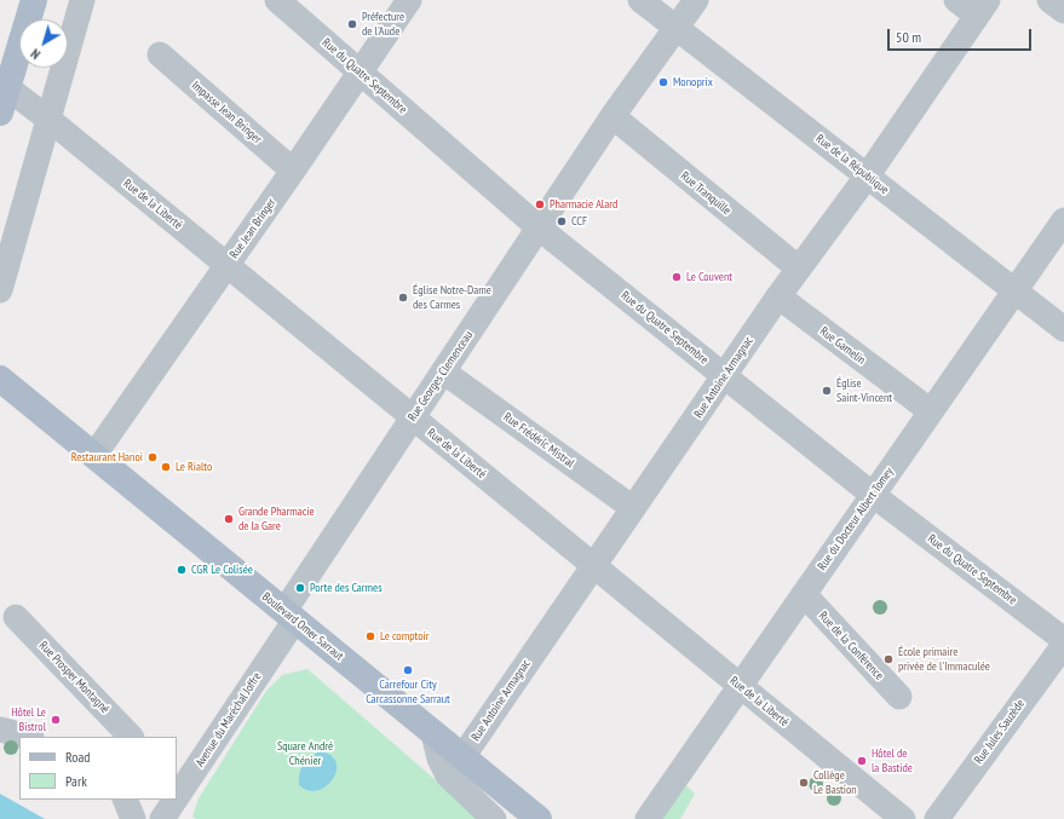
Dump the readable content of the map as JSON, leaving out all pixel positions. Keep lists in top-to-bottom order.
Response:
{
  "streets": {
    "main road": ["Boulevard Omer Sarraut"],
    "street": [
      "Rue du Quatre Septembre",
      "Impasse Jean Bringer",
      "Rue de la République",
      "Rue Tranquille",
      "Rue de la Liberté",
      "Rue Jean Bringer",
      "Rue Gamelin",
      "Rue Georges Clemenceau",
      "Rue Antoine Armagnac",
      "Rue Frédéric Mistral",
      "Rue du Docteur Albert Tomey",
      "Rue de la Conférence",
      "Rue Prosper Montagné",
      "Avenue du Maréchal Joffre",
      "Rue Jules Sauzède"
    ]
  },
  "crossings": [
    ["Rue du Quatre Septembre", "Rue Jean Bringer"],
    ["Rue du Quatre Septembre", "Rue Georges Clemenceau"],
    ["Rue du Quatre Septembre", "Rue Antoine Armagnac"],
    ["Rue du Quatre Septembre", "Rue du Docteur Albert Tomey"],
    ["Impasse Jean Bringer", "Rue Jean Bringer"],
    ["Rue de la République", "Rue Georges Clemenceau"],
    ["Rue de la République", "Rue Antoine Armagnac"],
    ["Rue de la République", "Rue du Docteur Albert Tomey"],
    ["Rue Tranquille", "Rue Georges Clemenceau"],
    ["Rue Tranquille", "Rue Antoine Armagnac"],
    ["Rue de la Liberté", "Rue Jean Bringer"],
    ["Rue de la Liberté", "Rue Georges Clemenceau"],
    ["Rue de la Liberté", "Rue Antoine Armagnac"],
    ["Rue de la Liberté", "Rue du Docteur Albert Tomey"],
    ["Rue Jean Bringer", "Boulevard Omer Sarraut"],
    ["Rue Gamelin", "Rue Antoine Armagnac"],
    ["Rue Gamelin", "Rue du Docteur Albert Tomey"],
    ["Rue Georges Clemenceau", "Rue Frédéric Mistral"],
    ["Rue Georges Clemenceau", "Boulevard Omer Sarraut"],
    ["Rue Georges Clemenceau", "Avenue du Maréchal Joffre"],
    ["Rue Antoine Armagnac", "Rue Frédéric Mistral"],
    ["Rue Antoine Armagnac", "Boulevard Omer Sarraut"],
    ["Rue du Docteur Albert Tomey", "Rue de la Conférence"],
    ["Boulevard Omer Sarraut", "Avenue du Maréchal Joffre"]
  ],
  "parks": ["Square André Chénier"],
  "places": [
    "Préfecture de l'Aude",
    "Monoprix",
    "Pharmacie Alard",
    "CCF",
    "Le Couvent",
    "Église Notre-Dame des Carmes",
    "Église Saint-Vincent",
    "Restaurant Hanoi",
    "Le Rialto",
    "Grande Pharmacie de la Gare",
    "CGR Le Colisée",
    "Porte des Carmes",
    "Le comptoir",
    "École primaire privée de l'Immaculée",
    "Carrefour City Carcassonne Sarraut",
    "Hôtel Le Bistrol",
    "Hôtel de la Bastide",
    "Collège Le Bastion"
  ],
  "legend": ["Road", "Park"],
  "scale_bar": "50 m",
  "north": "bottom left"
}
